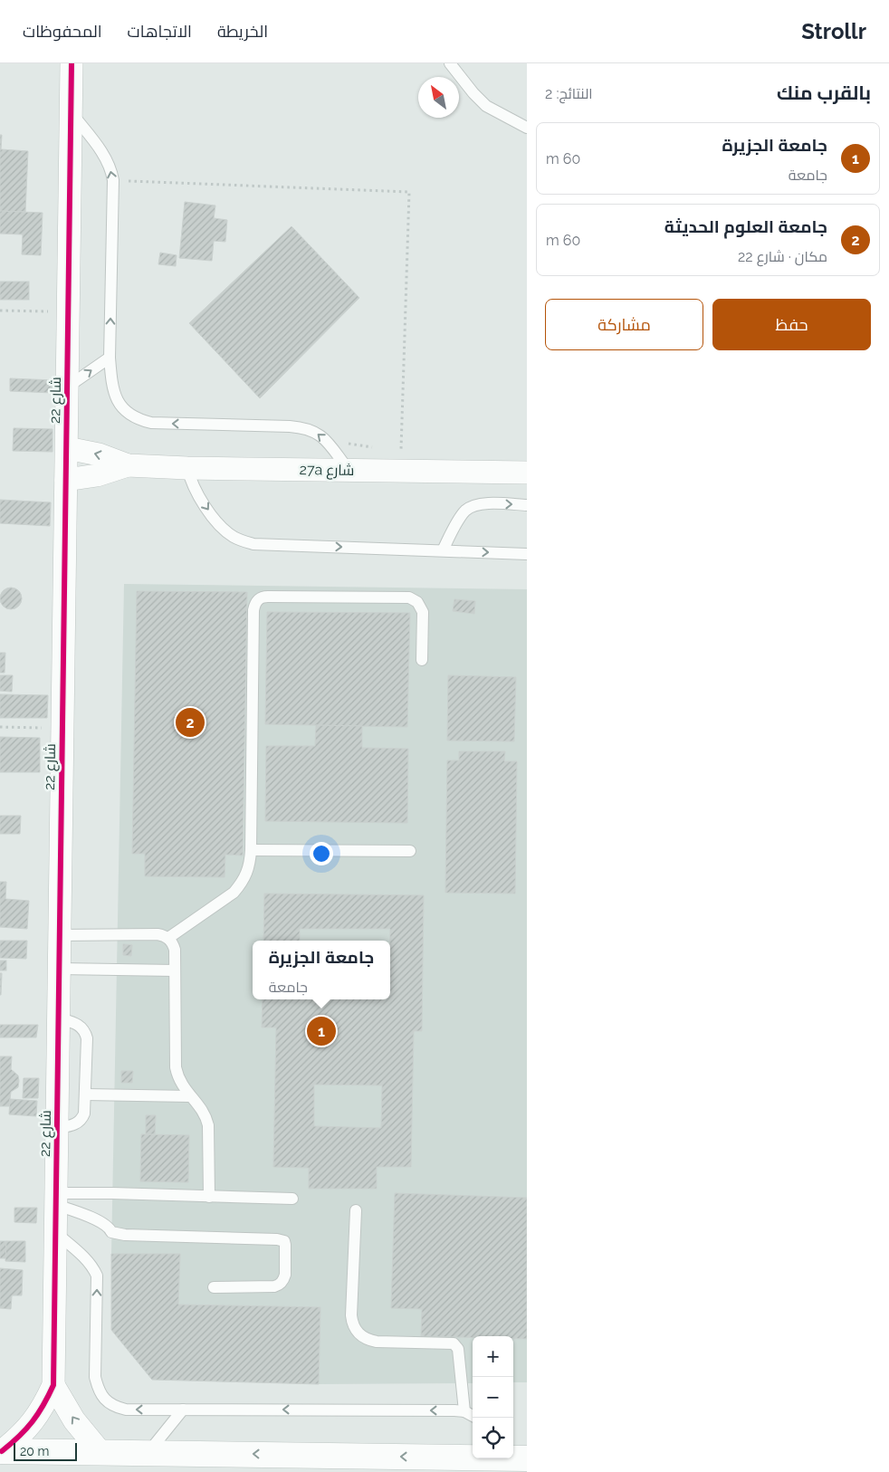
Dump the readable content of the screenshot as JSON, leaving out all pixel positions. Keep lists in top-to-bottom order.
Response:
{
  "streets": {
    "street": ["شارع 22", "27a شارع"]
  },
  "crossings": [
    ["شارع 22", "27a شارع"]
  ],
  "scale_bar": "20 m",
  "north": "top left",
  "page": {
    "header": "Strollr",
    "nav": ["الخريطة", "الاتجاهات", "المحفوظات"],
    "heading": ["بالقرب منك", "النتائج: 2"],
    "list": [
      {
        "mark": "1",
        "name": "جامعة الجزيرة",
        "note": "جامعة",
        "value": "60 m"
      },
      {
        "mark": "2",
        "name": "جامعة العلوم الحديثة",
        "note": "مكان · شارع 22",
        "value": "60 m"
      }
    ],
    "buttons": ["حفظ", "مشاركة"],
    "pins": ["2", "1"],
    "popup": ["جامعة الجزيرة", "جامعة"],
    "map_buttons": ["+", "−"],
    "scale": "20 m"
  }
}
